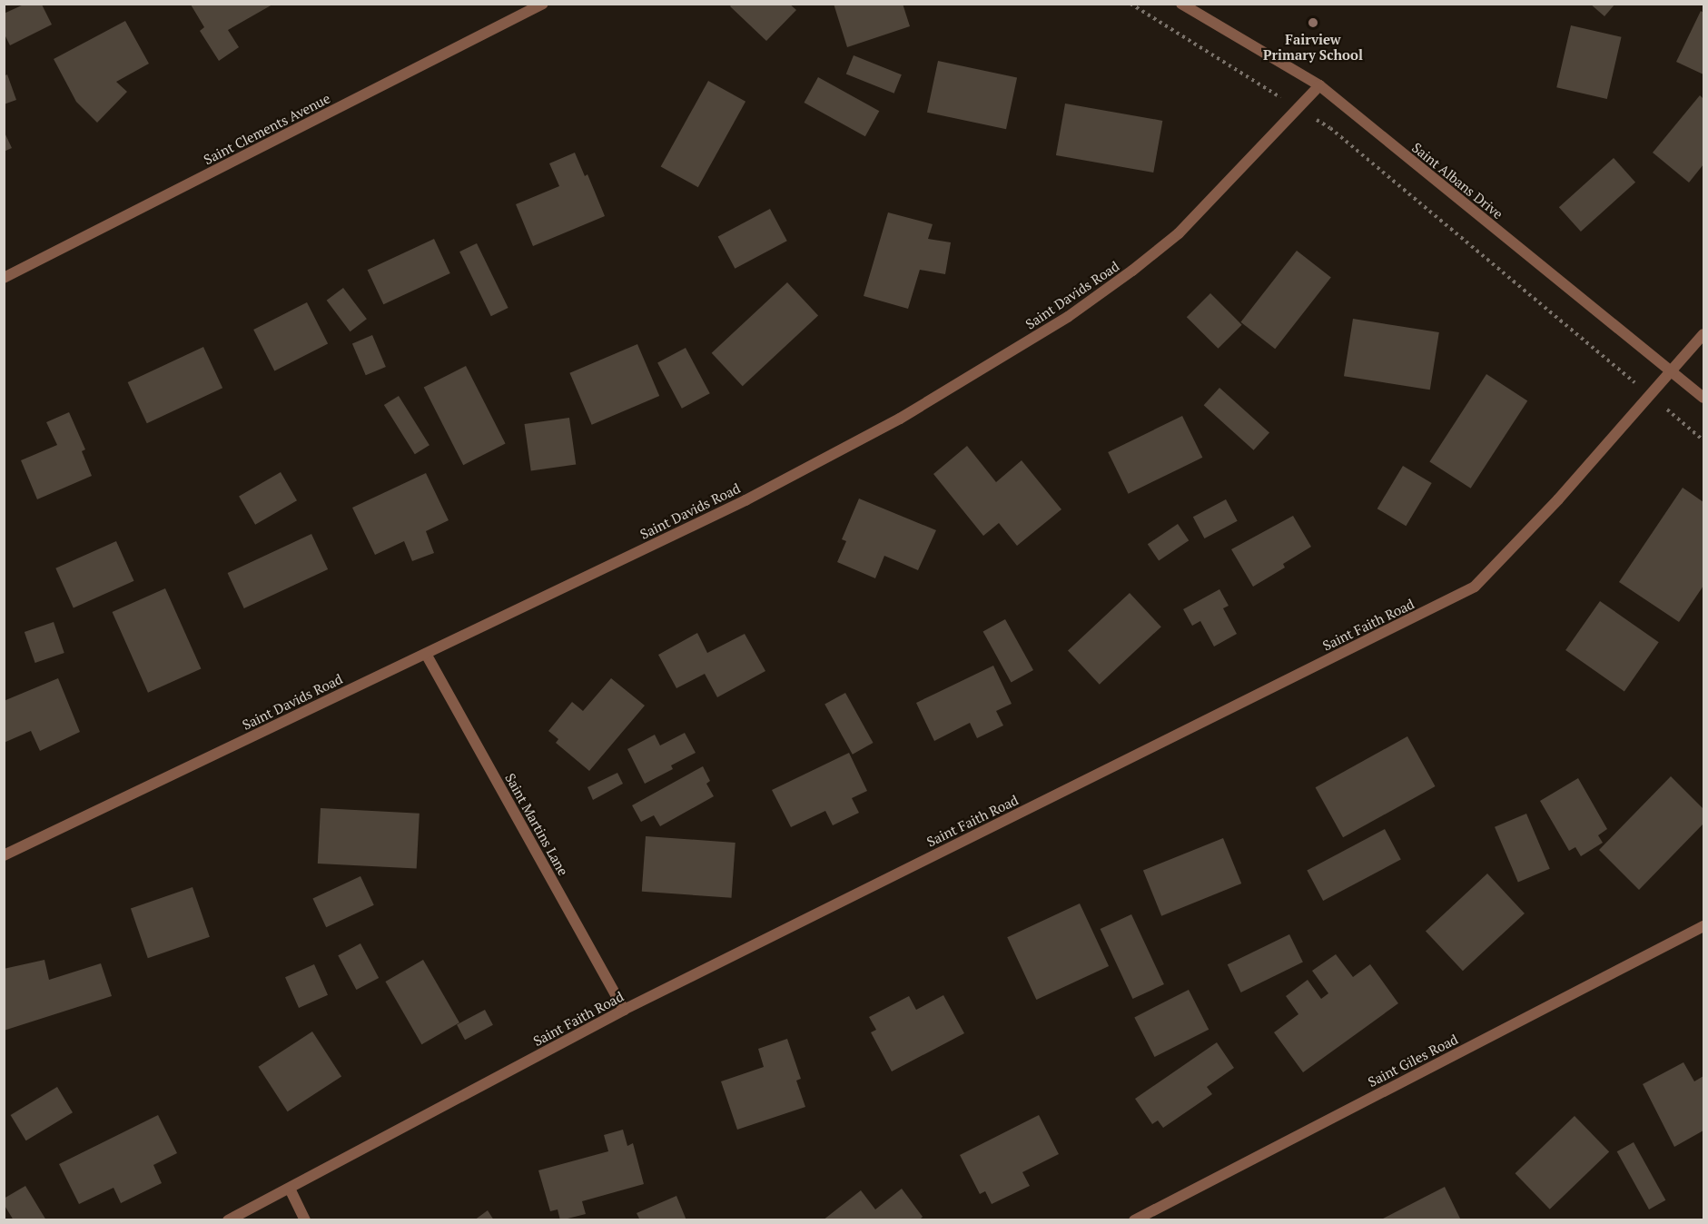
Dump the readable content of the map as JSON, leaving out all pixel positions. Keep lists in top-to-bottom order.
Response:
{
  "streets": {
    "street": [
      "Saint Clements Avenue",
      "Saint Albans Drive",
      "Saint Davids Road",
      "Saint Faith Road",
      "Saint Martins Lane",
      "Saint Giles Road"
    ]
  },
  "crossings": [
    ["Saint Albans Drive", "Saint Davids Road"],
    ["Saint Albans Drive", "Saint Faith Road"],
    ["Saint Davids Road", "Saint Martins Lane"],
    ["Saint Faith Road", "Saint Martins Lane"]
  ],
  "places": ["Fairview Primary School"]
}
